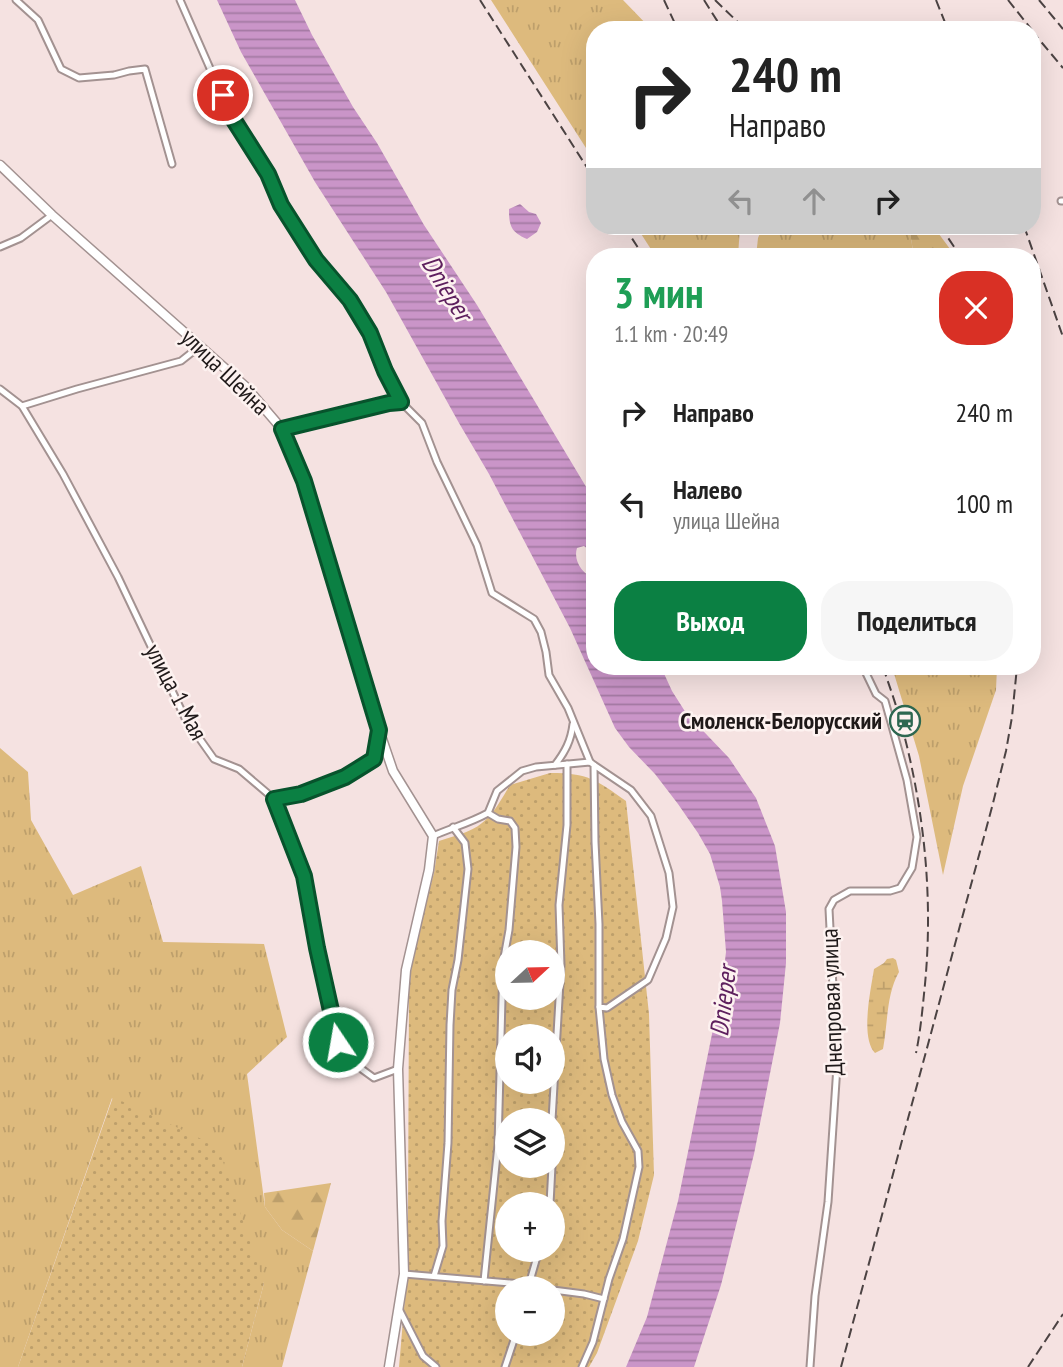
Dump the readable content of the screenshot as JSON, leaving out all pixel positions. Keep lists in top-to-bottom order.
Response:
{
  "streets": {
    "street": ["улица Шейна", "улица 1 Мая", "Днепровая улица"]
  },
  "water": ["Dnieper"],
  "places": {
    "station": ["Смоленск-Белорусский"]
  },
  "north": "right",
  "page": {
    "turn": ["240 m", "Направо"],
    "heading": ["3 мин", "1.1 km · 20:49"],
    "list": [
      {
        "name": "Направо",
        "value": "240 m"
      },
      {
        "name": "Налево",
        "note": "улица Шейна",
        "value": "100 m"
      }
    ],
    "buttons": ["Выход", "Поделиться"],
    "map_buttons": ["+", "−"]
  }
}
